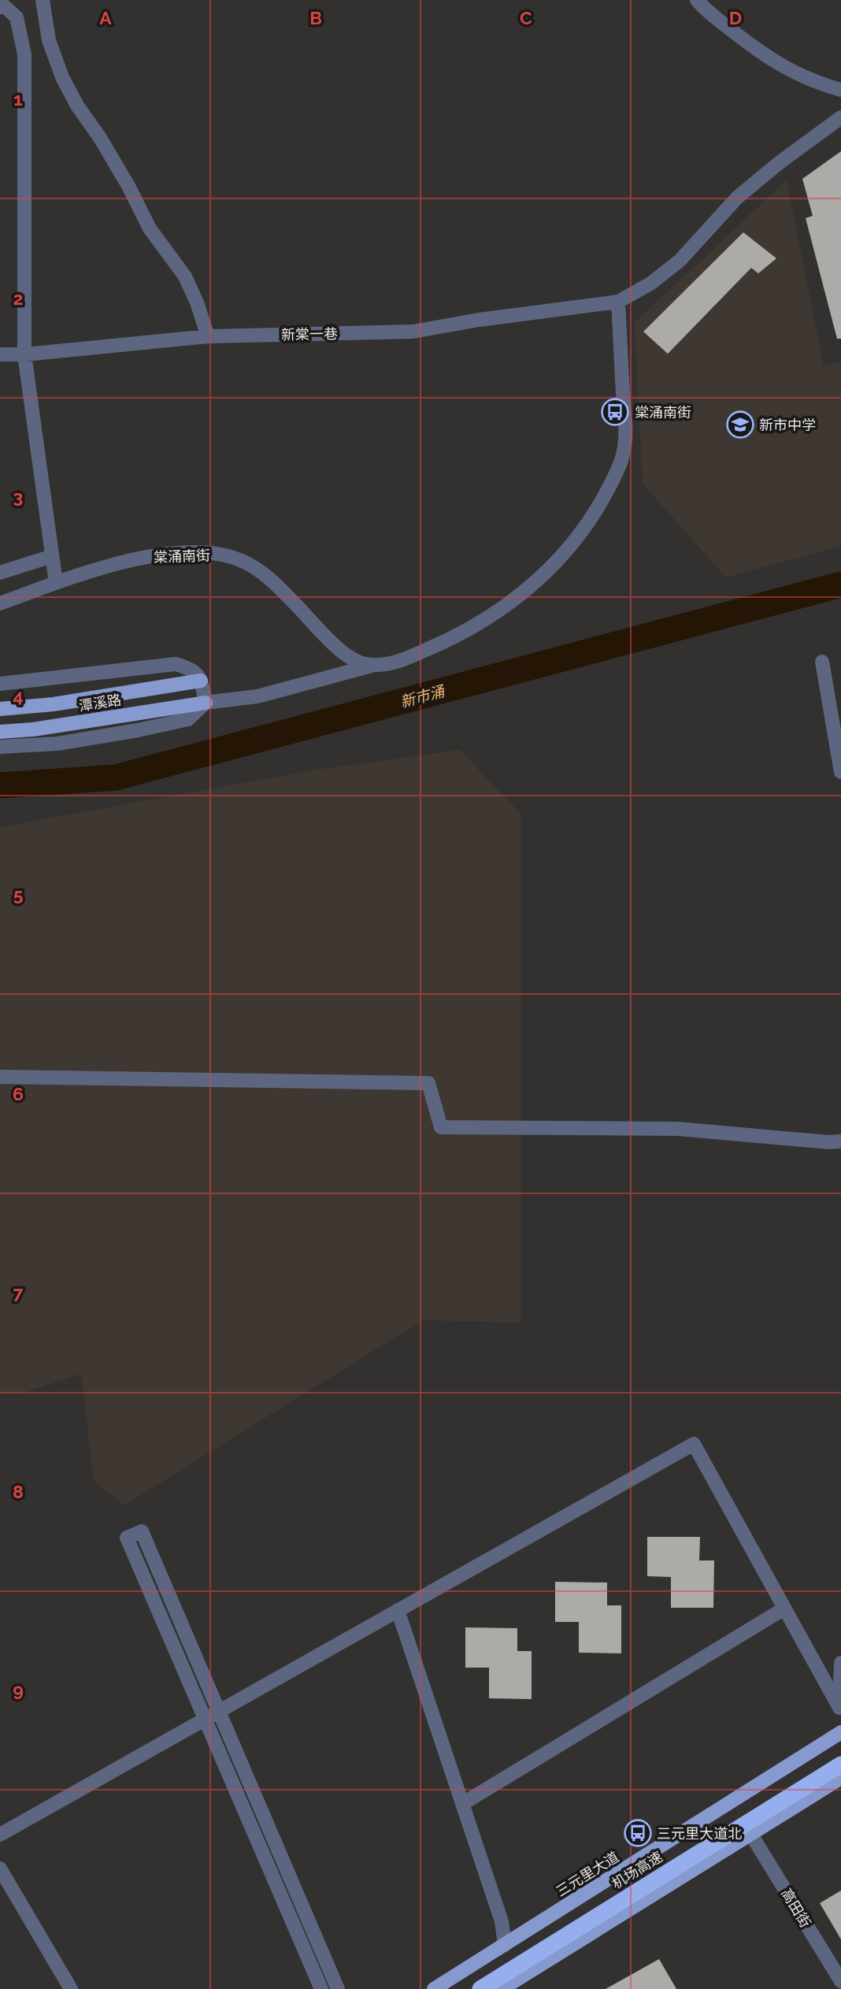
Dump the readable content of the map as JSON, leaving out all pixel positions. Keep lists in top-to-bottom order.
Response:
{
  "streets": {
    "highway": ["机场高速"],
    "main road": ["潭溪路", "三元里大道"],
    "street": ["新棠一巷", "棠涌南街", "高田街"]
  },
  "crossings": [
    ["新棠一巷", "棠涌南街"]
  ],
  "water": ["新市涌"],
  "places": {
    "bus stop": ["棠涌南街", "三元里大道北"],
    "school or university": ["新市中学"]
  },
  "grid": {
    "columns": [
      "A",
      "B",
      "C",
      "D"
    ],
    "rows": [
      "1",
      "2",
      "3",
      "4",
      "5",
      "6",
      "7",
      "8",
      "9"
    ]
  }
}
